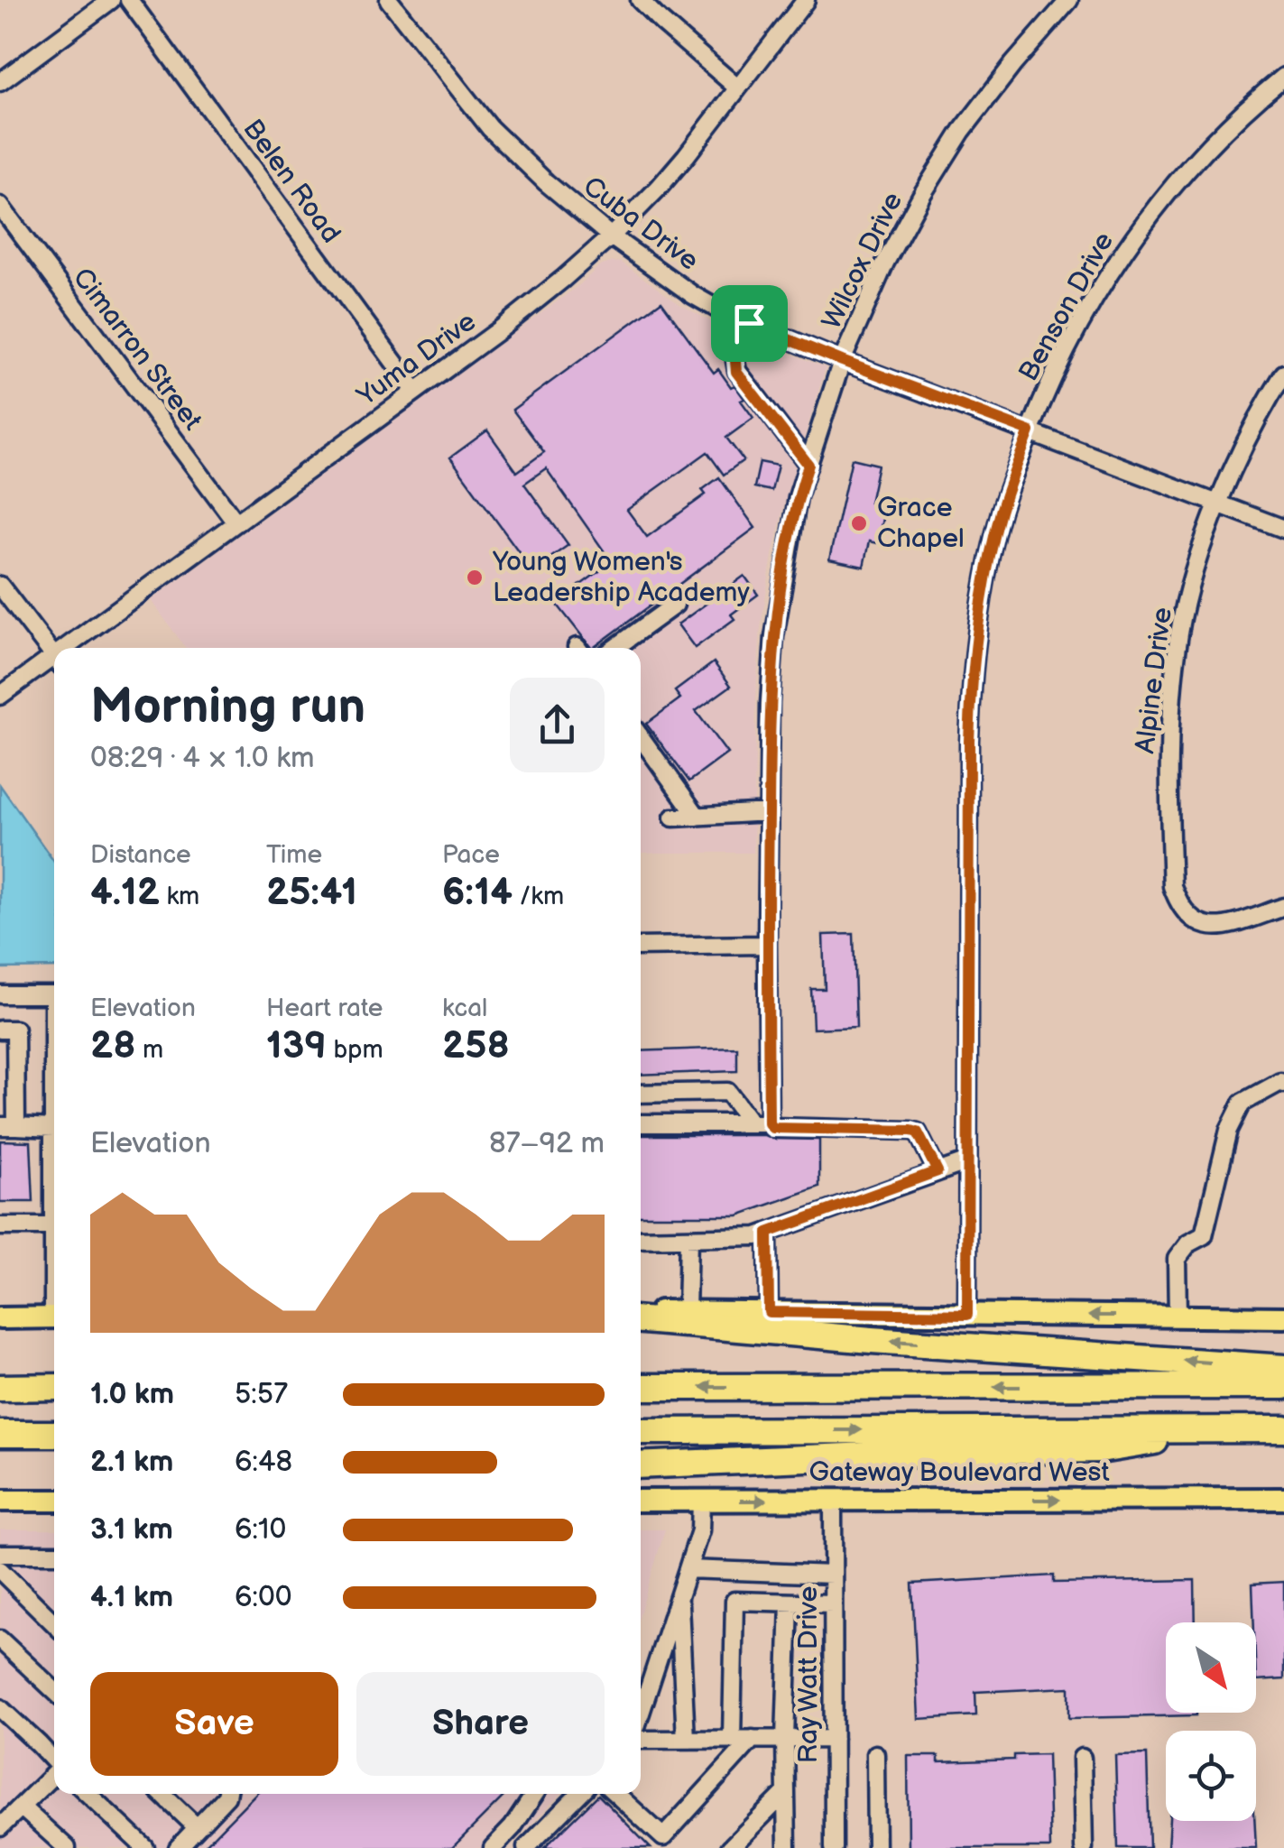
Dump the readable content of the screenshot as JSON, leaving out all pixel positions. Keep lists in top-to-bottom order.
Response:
{
  "streets": {
    "main road": ["Gateway Boulevard West"],
    "street": [
      "Belen Road",
      "Cuba Drive",
      "Wilcox Drive",
      "Benson Drive",
      "Cimarron Street",
      "Yuma Drive",
      "Alpine Drive",
      "Ray Watt Drive"
    ]
  },
  "crossings": [
    ["Belen Road", "Yuma Drive"],
    ["Cuba Drive", "Wilcox Drive"],
    ["Cuba Drive", "Benson Drive"],
    ["Cuba Drive", "Yuma Drive"],
    ["Cuba Drive", "Alpine Drive"],
    ["Cimarron Street", "Yuma Drive"],
    ["Gateway Boulevard West", "Ray Watt Drive"]
  ],
  "one_way": ["Gateway Boulevard West"],
  "places": ["Grace Chapel", "Young Women's Leadership Academy"],
  "north": "bottom right",
  "page": {
    "heading": ["Morning run", "08:29 · 4 × 1.0 km"],
    "stats": [
      ["Distance", "4.12 km"],
      ["Time", "25:41"],
      ["Pace", "6:14 /km"],
      ["Elevation", "28 m"],
      ["Heart rate", "139 bpm"],
      ["kcal", "258"]
    ],
    "chart": ["Elevation", "87–92 m"],
    "list": [
      {
        "name": "1.0 km",
        "note": "5:57"
      },
      {
        "name": "2.1 km",
        "note": "6:48"
      },
      {
        "name": "3.1 km",
        "note": "6:10"
      },
      {
        "name": "4.1 km",
        "note": "6:00"
      }
    ],
    "buttons": ["Save", "Share"]
  }
}
